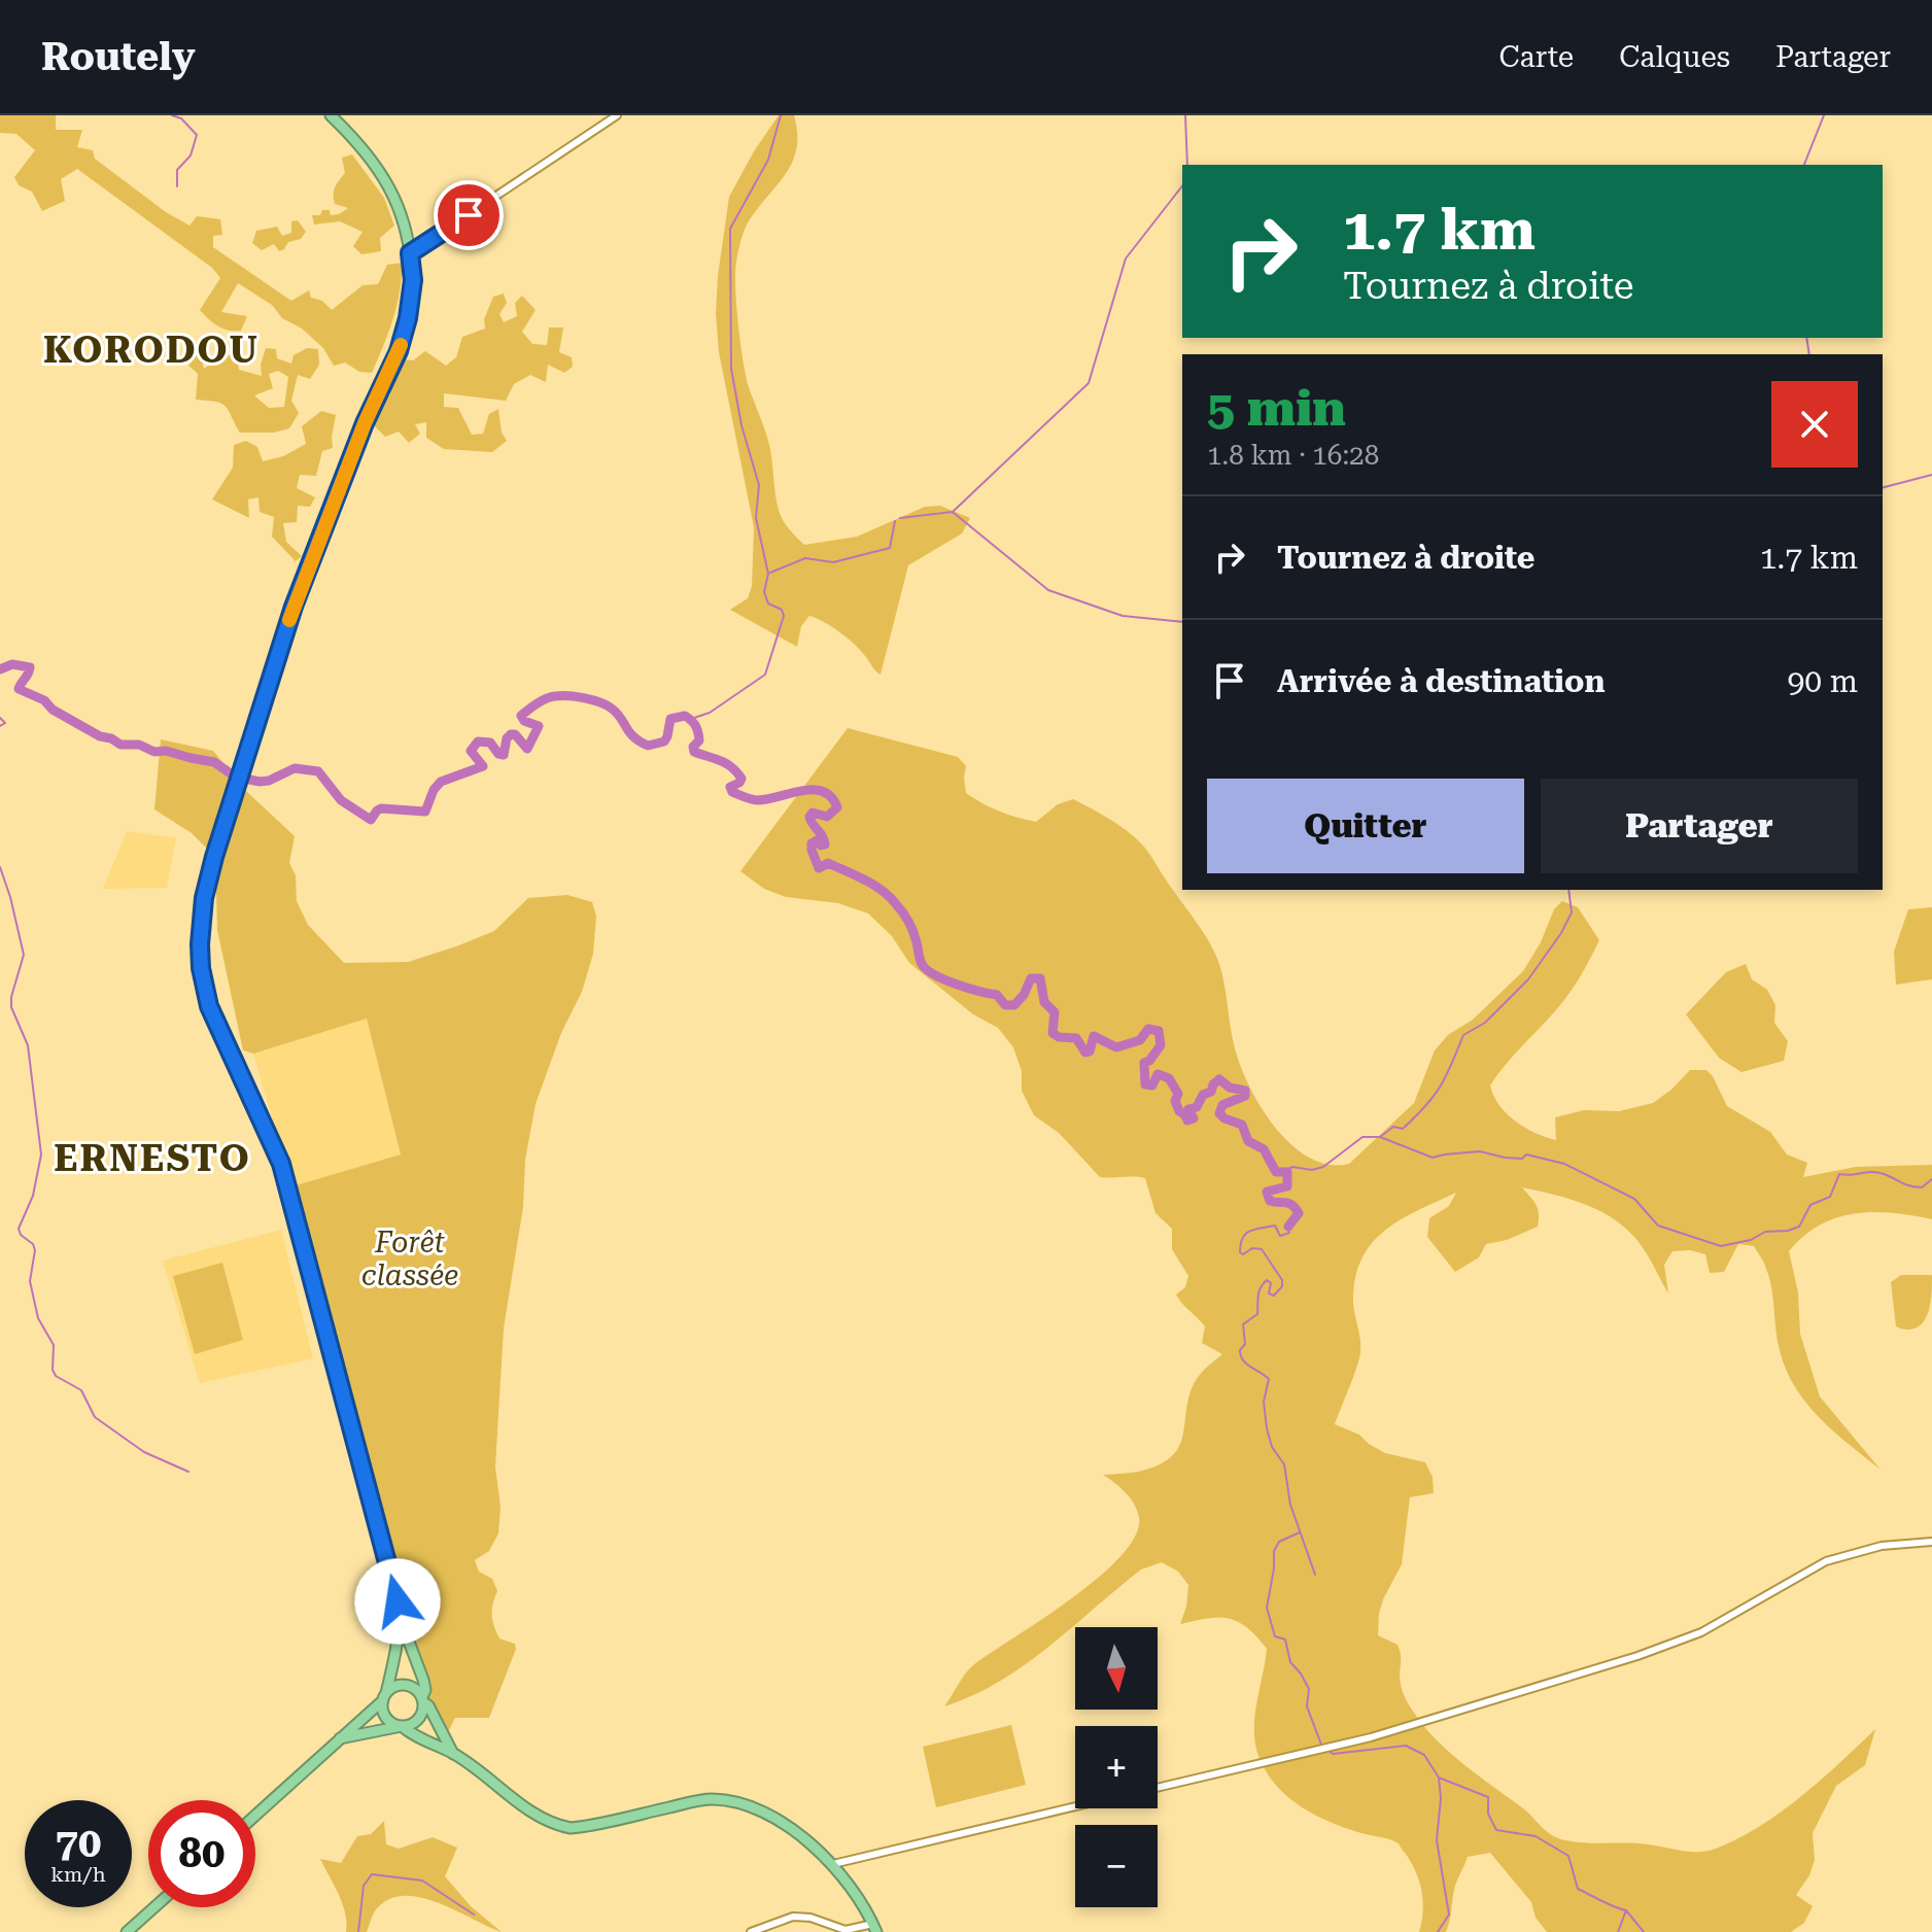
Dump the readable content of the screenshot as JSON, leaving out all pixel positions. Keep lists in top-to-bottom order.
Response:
{
  "districts": ["KORODOU", "ERNESTO"],
  "parks": ["Forêt classée"],
  "north": "bottom",
  "page": {
    "header": "Routely",
    "nav": ["Carte", "Calques", "Partager"],
    "turn": ["1.7 km", "Tournez à droite"],
    "heading": ["5 min", "1.8 km · 16:28"],
    "list": [
      {
        "name": "Tournez à droite",
        "value": "1.7 km"
      },
      {
        "name": "Arrivée à destination",
        "value": "90 m"
      }
    ],
    "buttons": ["Quitter", "Partager"],
    "map_buttons": ["+", "−"],
    "speed": "70 km/h",
    "limit": "80"
  }
}
